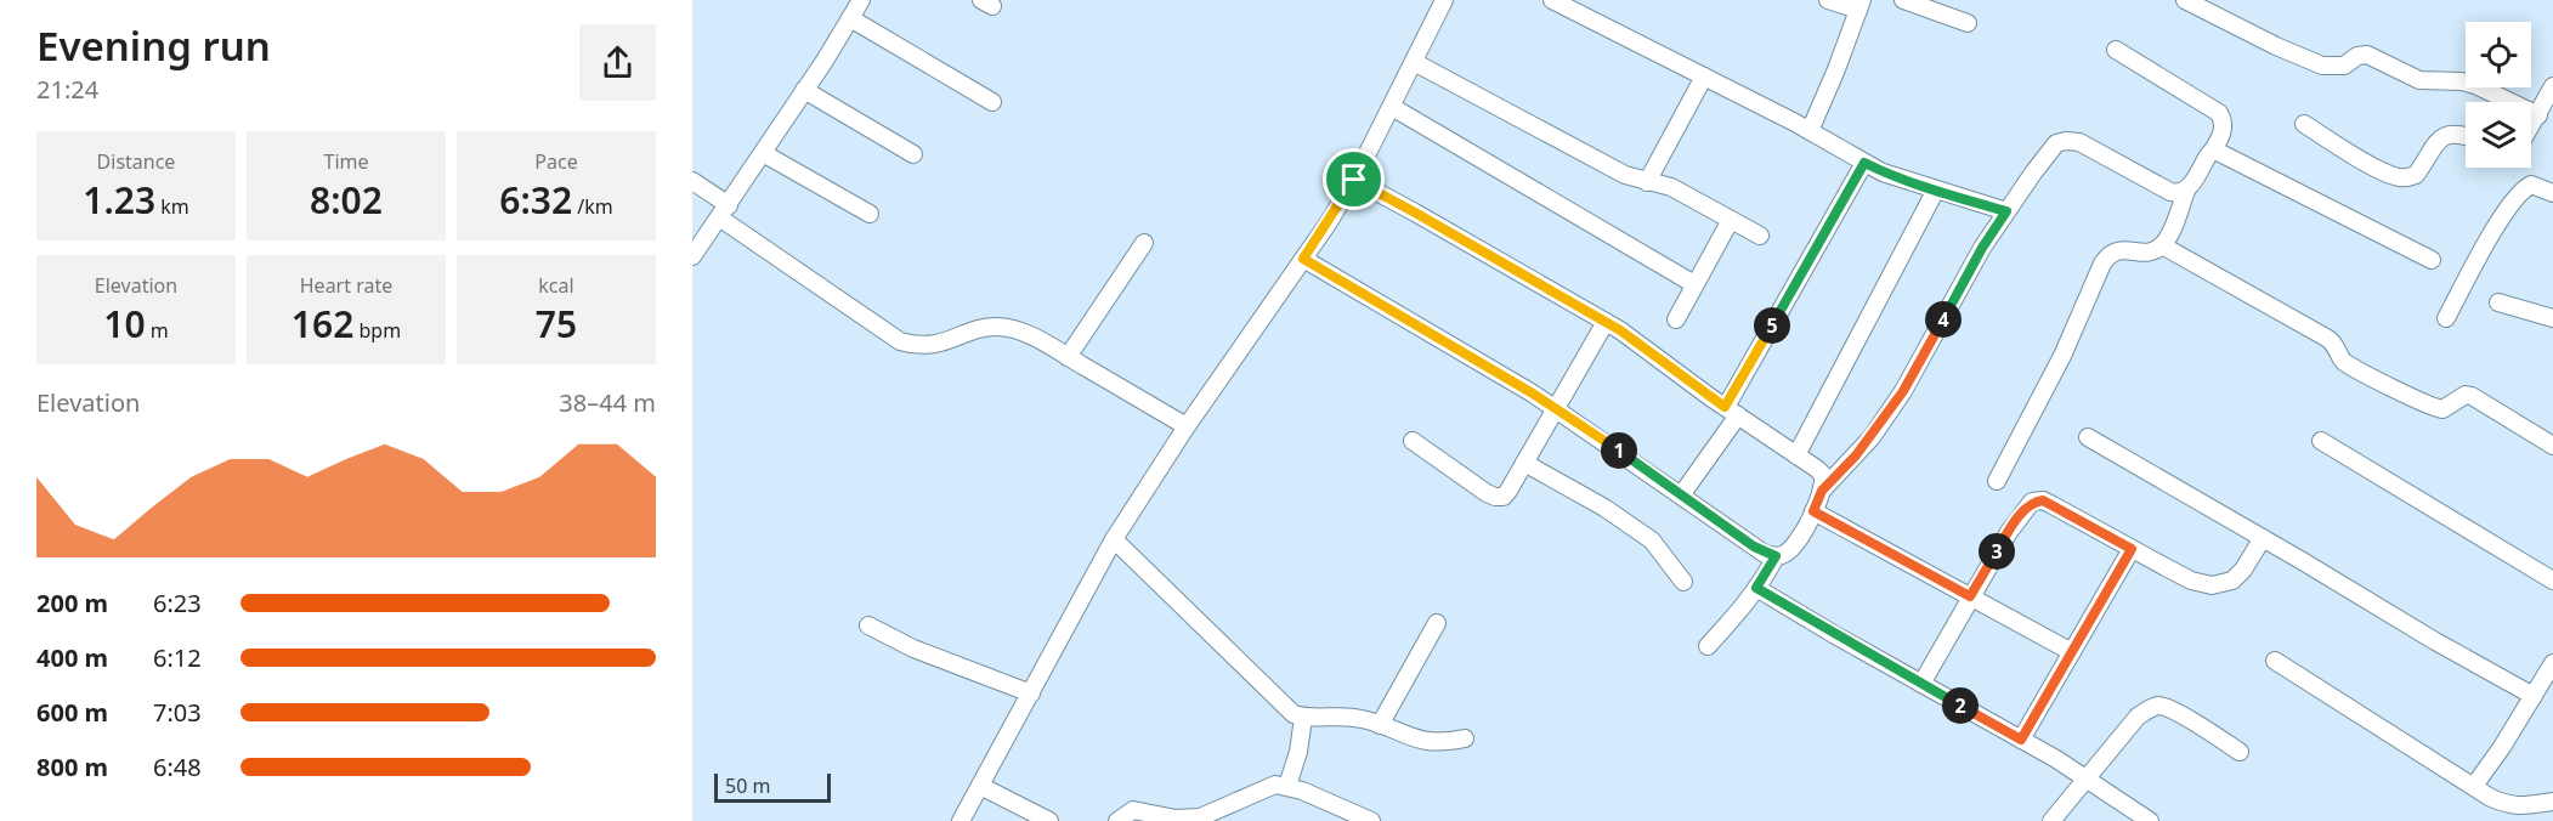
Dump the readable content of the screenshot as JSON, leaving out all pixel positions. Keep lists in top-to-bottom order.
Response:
{
  "scale_bar": "50 m",
  "page": {
    "heading": ["Evening run", "21:24"],
    "stats": [
      ["Distance", "1.23 km"],
      ["Time", "8:02"],
      ["Pace", "6:32 /km"],
      ["Elevation", "10 m"],
      ["Heart rate", "162 bpm"],
      ["kcal", "75"]
    ],
    "pins": [
      "4",
      "5",
      "1",
      "3",
      "2"
    ],
    "chart": ["Elevation", "38–44 m"],
    "list": [
      {
        "name": "200 m",
        "note": "6:23"
      },
      {
        "name": "400 m",
        "note": "6:12"
      },
      {
        "name": "600 m",
        "note": "7:03"
      },
      {
        "name": "800 m",
        "note": "6:48"
      }
    ],
    "scale": "50 m"
  }
}
